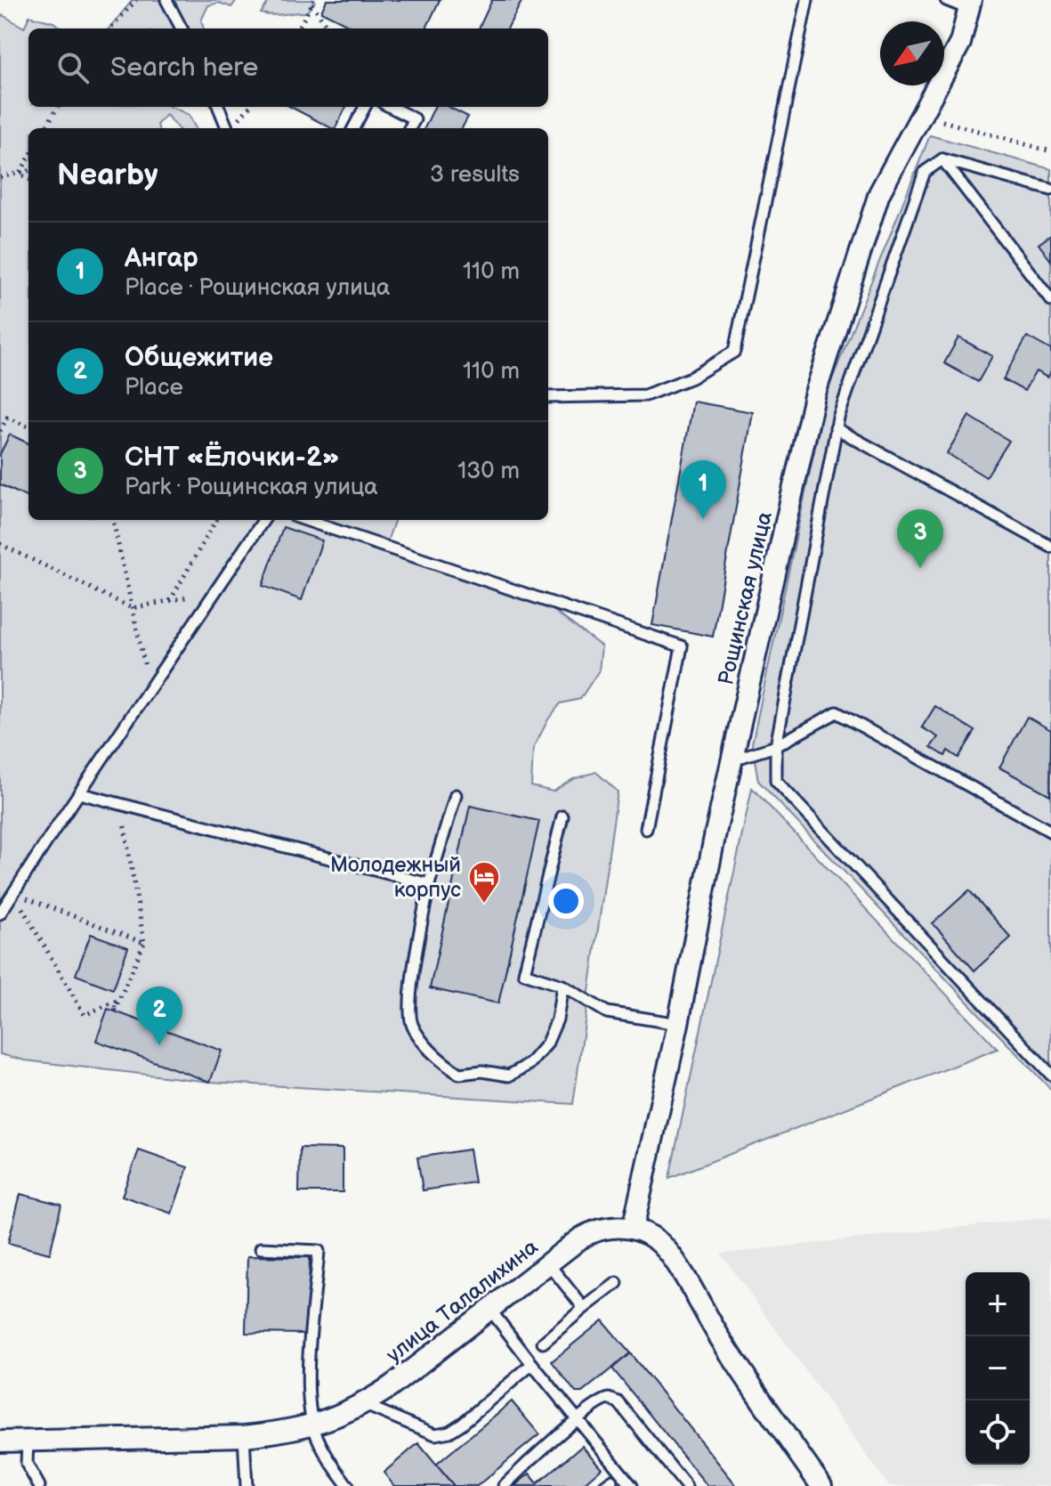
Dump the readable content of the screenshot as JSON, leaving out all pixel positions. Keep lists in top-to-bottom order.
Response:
{
  "streets": {
    "street": ["Рощинская улица", "улица Талалихина"]
  },
  "crossings": [
    ["Рощинская улица", "улица Талалихина"]
  ],
  "places": {
    "hotel": ["Молодежный корпус"]
  },
  "north": "bottom left",
  "page": {
    "search": "Search here",
    "heading": ["Nearby", "3 results"],
    "list": [
      {
        "mark": "1",
        "name": "Ангар",
        "note": "Place · Рощинская улица",
        "value": "110 m"
      },
      {
        "mark": "2",
        "name": "Общежитие",
        "note": "Place",
        "value": "110 m"
      },
      {
        "mark": "3",
        "name": "СНТ «Ёлочки-2»",
        "note": "Park · Рощинская улица",
        "value": "130 m"
      }
    ],
    "pins": ["1", "3", "2"],
    "map_buttons": ["+", "−"]
  }
}
